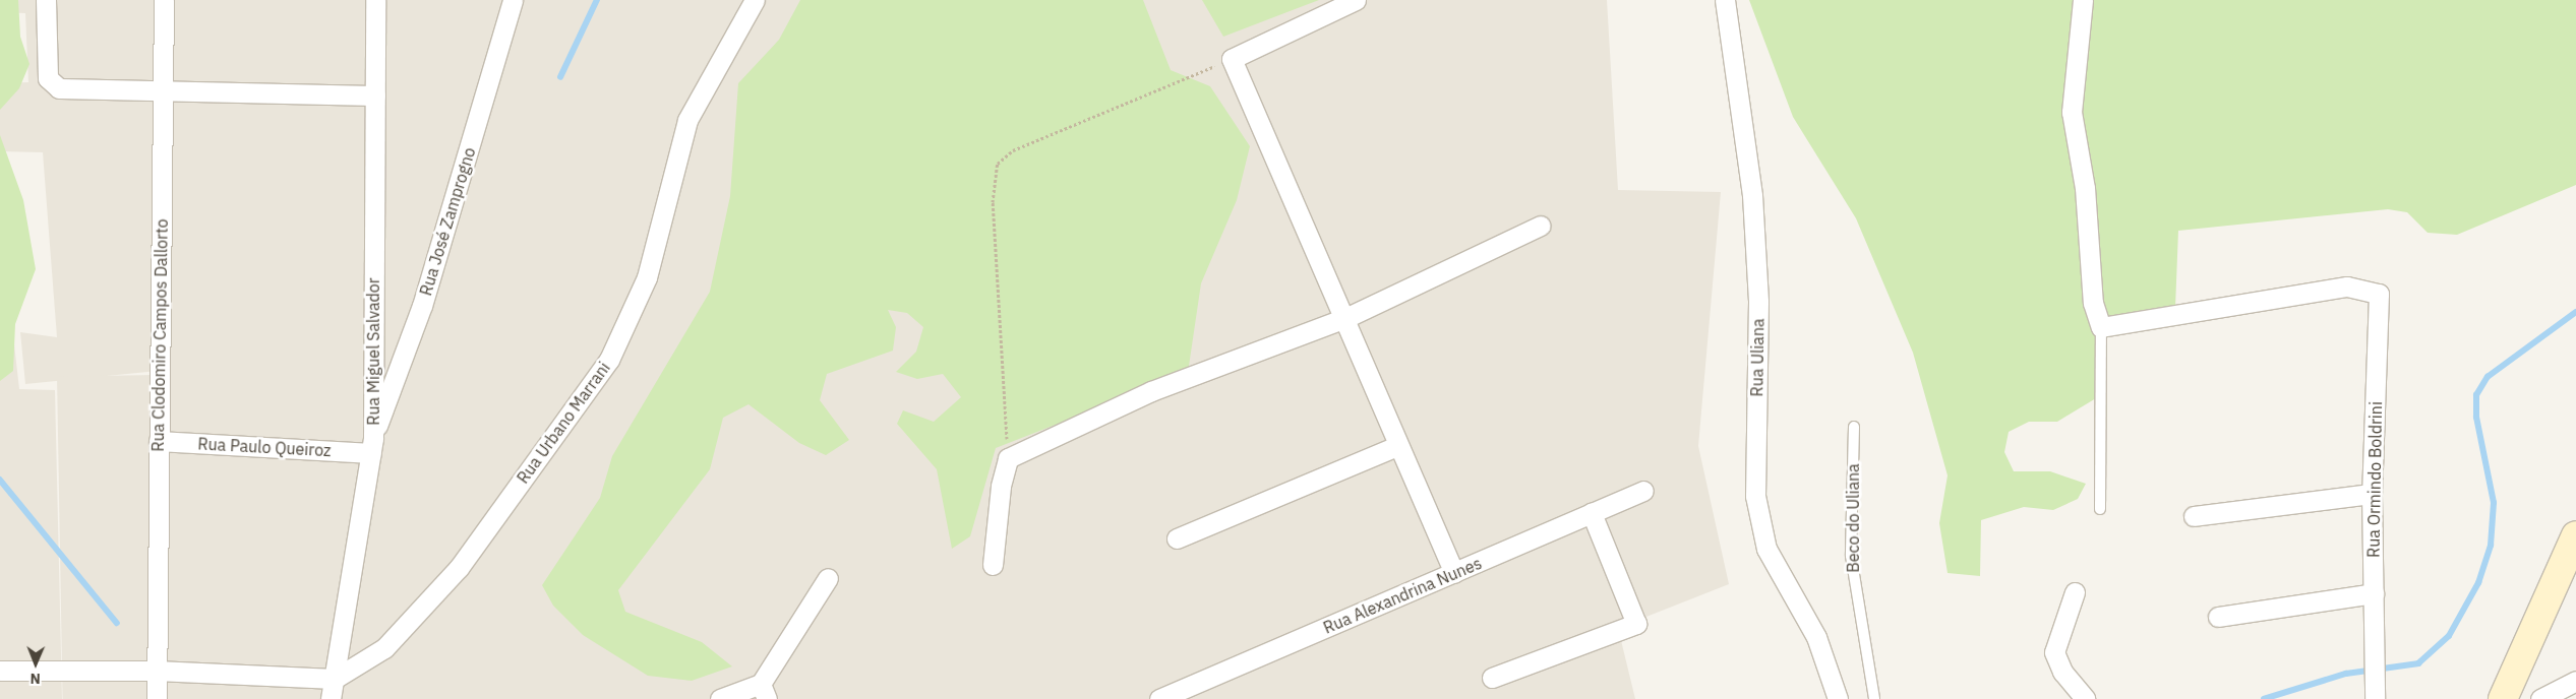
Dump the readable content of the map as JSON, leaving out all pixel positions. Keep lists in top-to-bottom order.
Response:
{
  "streets": {
    "street": [
      "Rua José Zamprogno",
      "Rua Clodomiro Campos Dallorto",
      "Rua Miguel Salvador",
      "Rua Uliana",
      "Rua Urbano Marrani",
      "Rua Paulo Queiroz",
      "Rua Ormindo Boldrini",
      "Rua Alexandrina Nunes"
    ],
    "lane": ["Beco do Uliana"]
  },
  "crossings": [
    ["Rua José Zamprogno", "Rua Miguel Salvador"],
    ["Rua José Zamprogno", "Rua Paulo Queiroz"],
    ["Rua Clodomiro Campos Dallorto", "Rua Paulo Queiroz"],
    ["Rua Miguel Salvador", "Rua Urbano Marrani"],
    ["Rua Miguel Salvador", "Rua Paulo Queiroz"]
  ],
  "north": "bottom"
}
